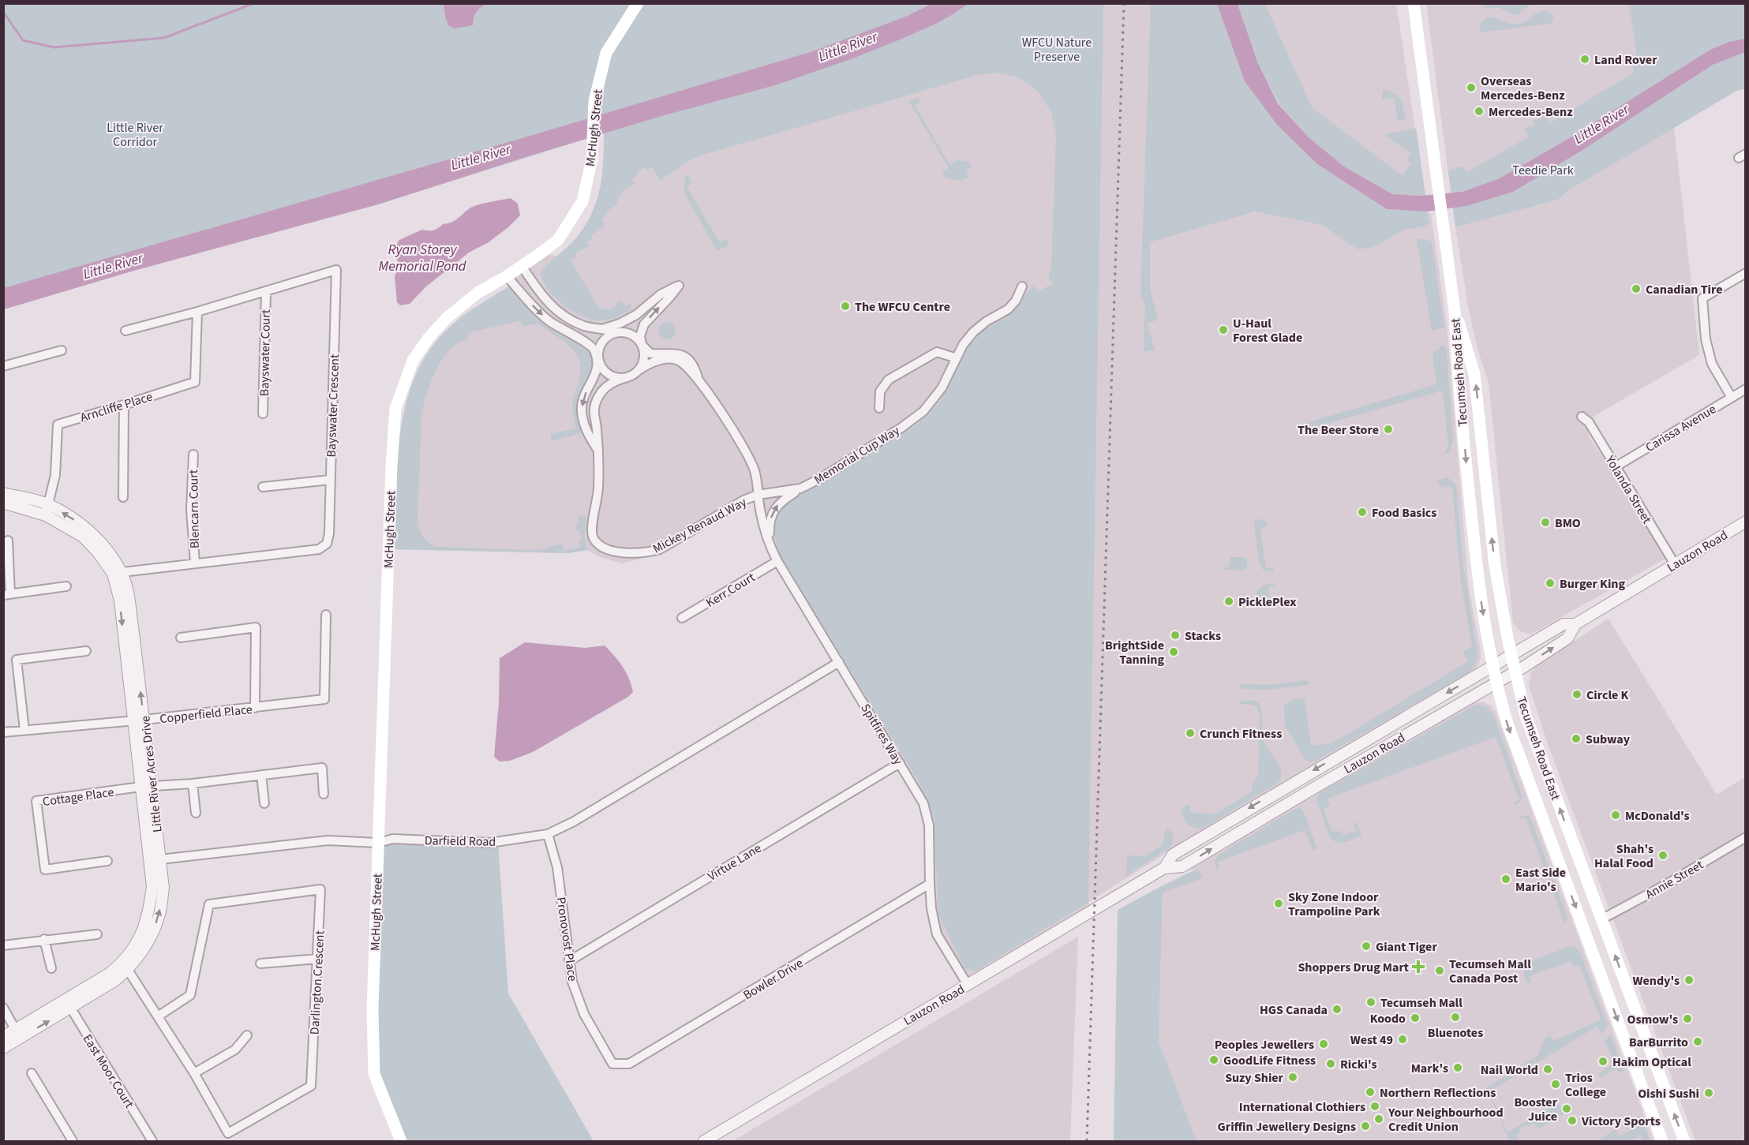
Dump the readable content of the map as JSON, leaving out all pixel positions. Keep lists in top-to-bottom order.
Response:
{
  "streets": {
    "main road": ["McHugh Street", "Tecumseh Road East"],
    "street": [
      "Bayswater Court",
      "Bayswater Crescent",
      "Arncliffe Place",
      "Carissa Avenue",
      "Memorial Cup Way",
      "Yolanda Street",
      "Blencarn Court",
      "Mickey Renaud Way",
      "Lauzon Road",
      "Kerr Court",
      "Copperfield Place",
      "Spitfires Way",
      "Little River Acres Drive",
      "Cottage Place",
      "Darfield Road",
      "Virtue Lane",
      "Annie Street",
      "Pronovost Place",
      "Bowler Drive",
      "Darlington Crescent",
      "East Moor Court"
    ]
  },
  "crossings": [
    ["McHugh Street", "Darfield Road"],
    ["Bayswater Court", "Bayswater Crescent"],
    ["Tecumseh Road East", "Lauzon Road"],
    ["Tecumseh Road East", "Annie Street"],
    ["Bayswater Crescent", "Arncliffe Place"],
    ["Bayswater Crescent", "Blencarn Court"],
    ["Bayswater Crescent", "Little River Acres Drive"],
    ["Arncliffe Place", "Little River Acres Drive"],
    ["Carissa Avenue", "Yolanda Street"],
    ["Memorial Cup Way", "Mickey Renaud Way"],
    ["Memorial Cup Way", "Spitfires Way"],
    ["Yolanda Street", "Lauzon Road"],
    ["Mickey Renaud Way", "Spitfires Way"],
    ["Lauzon Road", "Spitfires Way"],
    ["Kerr Court", "Spitfires Way"],
    ["Copperfield Place", "Little River Acres Drive"],
    ["Spitfires Way", "Darfield Road"],
    ["Spitfires Way", "Virtue Lane"],
    ["Spitfires Way", "Bowler Drive"],
    ["Little River Acres Drive", "Cottage Place"],
    ["Little River Acres Drive", "Darfield Road"],
    ["Little River Acres Drive", "Darlington Crescent"],
    ["Little River Acres Drive", "East Moor Court"],
    ["Darfield Road", "Pronovost Place"],
    ["Virtue Lane", "Pronovost Place"],
    ["Pronovost Place", "Bowler Drive"]
  ],
  "water": ["Little River", "Ryan Storey Memorial Pond"],
  "parks": ["WFCU Nature Preserve", "Little River Corridor", "Teedie Park"],
  "places": {
    "other": [
      "Land Rover",
      "Overseas Mercedes-Benz",
      "Mercedes-Benz",
      "Canadian Tire",
      "The WFCU Centre",
      "U-Haul Forest Glade",
      "The Beer Store",
      "Food Basics",
      "BMO",
      "Burger King",
      "PicklePlex",
      "Stacks",
      "BrightSide Tanning",
      "Circle K",
      "Crunch Fitness",
      "Subway",
      "McDonald's",
      "Shah's Halal Food",
      "East Side Mario's",
      "Sky Zone Indoor Trampoline Park",
      "Giant Tiger",
      "Tecumseh Mall Canada Post",
      "Wendy's",
      "Tecumseh Mall",
      "HGS Canada",
      "Bluenotes",
      "Koodo",
      "Osmow's",
      "West 49",
      "BarBurrito",
      "Peoples Jewellers",
      "GoodLife Fitness",
      "Hakim Optical",
      "Ricki's",
      "Mark's",
      "Nail World",
      "Suzy Shier",
      "Trios College",
      "Northern Reflections",
      "Oishi Sushi",
      "International Clothiers",
      "Booster Juice",
      "Your Neighbourhood Credit Union",
      "Victory Sports",
      "Griffin Jewellery Designs"
    ],
    "health": ["Shoppers Drug Mart"]
  }
}
